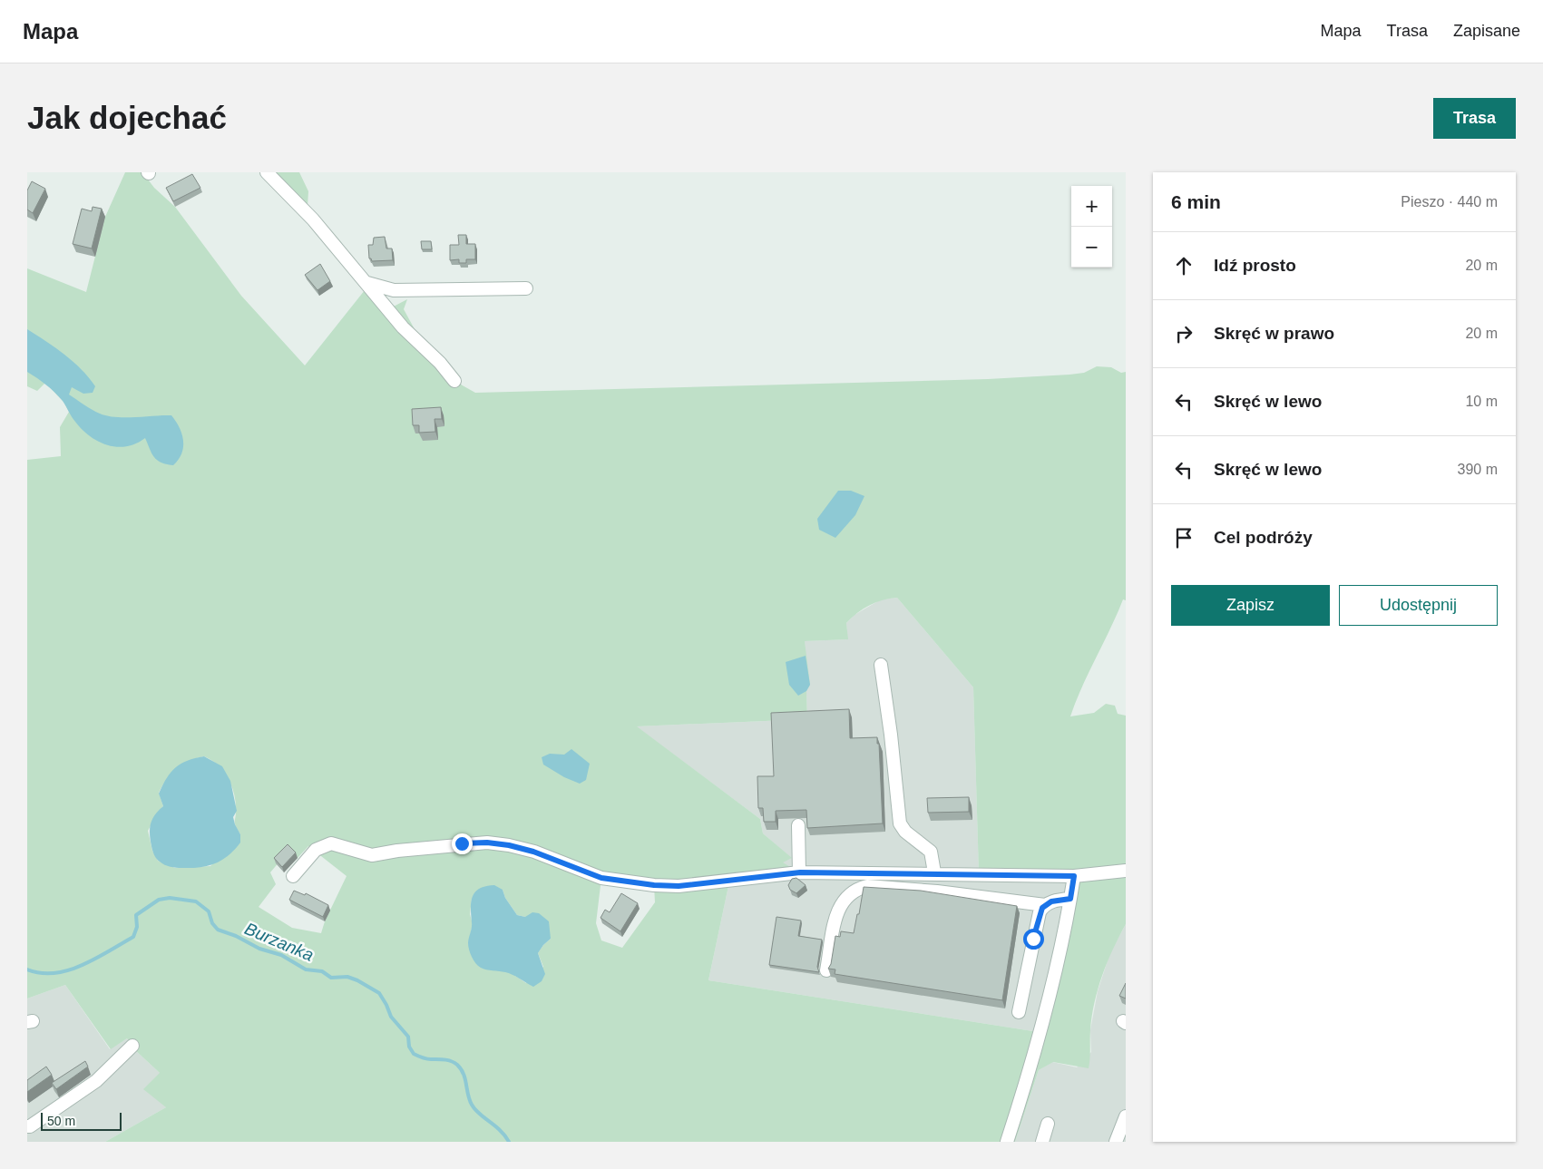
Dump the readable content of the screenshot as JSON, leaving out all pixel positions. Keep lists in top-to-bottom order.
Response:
{
  "water": ["Burzanka"],
  "scale_bar": "50 m",
  "page": {
    "header": "Mapa",
    "nav": ["Mapa", "Trasa", "Zapisane"],
    "buttons": [
      "Trasa",
      ["Zapisz", "Udostępnij"]
    ],
    "title": "Jak dojechać",
    "heading": ["6 min", "Pieszo · 440 m"],
    "map_buttons": ["+", "−"],
    "list": [
      ["Idź prosto", "20 m"],
      ["Skręć w prawo", "20 m"],
      ["Skręć w lewo", "10 m"],
      ["Skręć w lewo", "390 m"],
      "Cel podróży"
    ],
    "scale": "50 m"
  }
}
